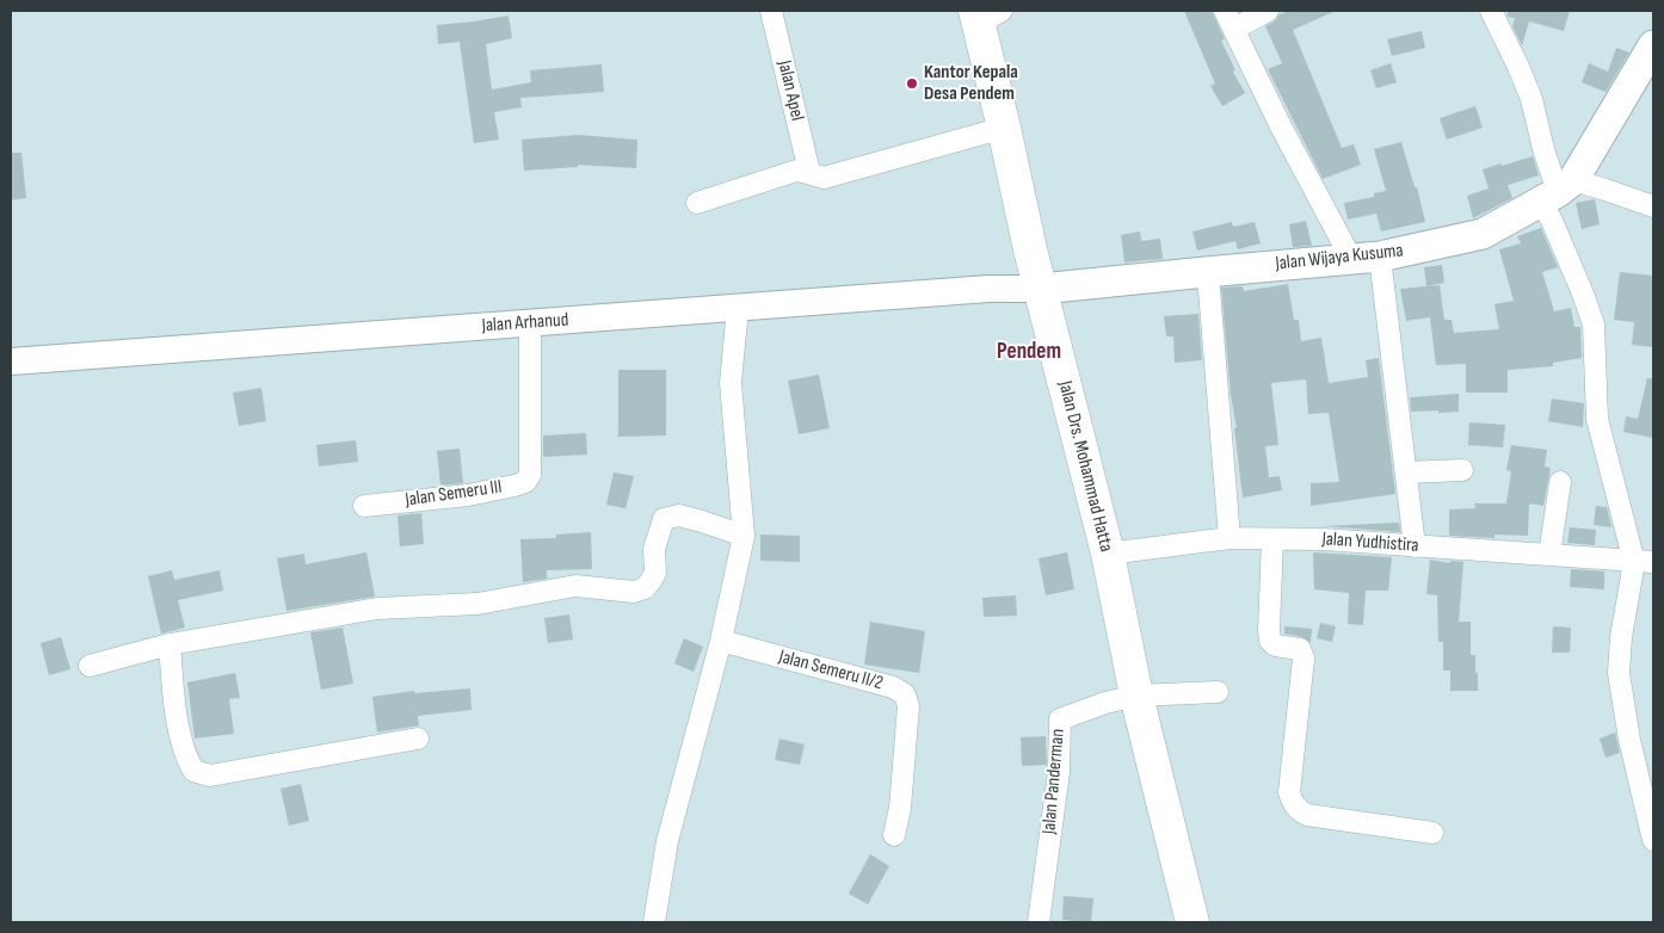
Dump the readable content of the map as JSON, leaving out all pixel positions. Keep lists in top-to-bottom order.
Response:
{
  "streets": {
    "main road": ["Jalan Wijaya Kusuma", "Jalan Drs. Mohammad Hatta"],
    "street": [
      "Jalan Apel",
      "Jalan Arhanud",
      "Jalan Semeru III",
      "Jalan Yudhistira",
      "Jalan Semeru II/2",
      "Jalan Panderman"
    ]
  },
  "crossings": [
    ["Jalan Wijaya Kusuma", "Jalan Arhanud"],
    ["Jalan Wijaya Kusuma", "Jalan Drs. Mohammad Hatta"],
    ["Jalan Arhanud", "Jalan Drs. Mohammad Hatta"],
    ["Jalan Arhanud", "Jalan Semeru III"],
    ["Jalan Drs. Mohammad Hatta", "Jalan Yudhistira"],
    ["Jalan Drs. Mohammad Hatta", "Jalan Panderman"]
  ],
  "districts": ["Pendem"],
  "places": ["Kantor Kepala Desa Pendem"]
}
